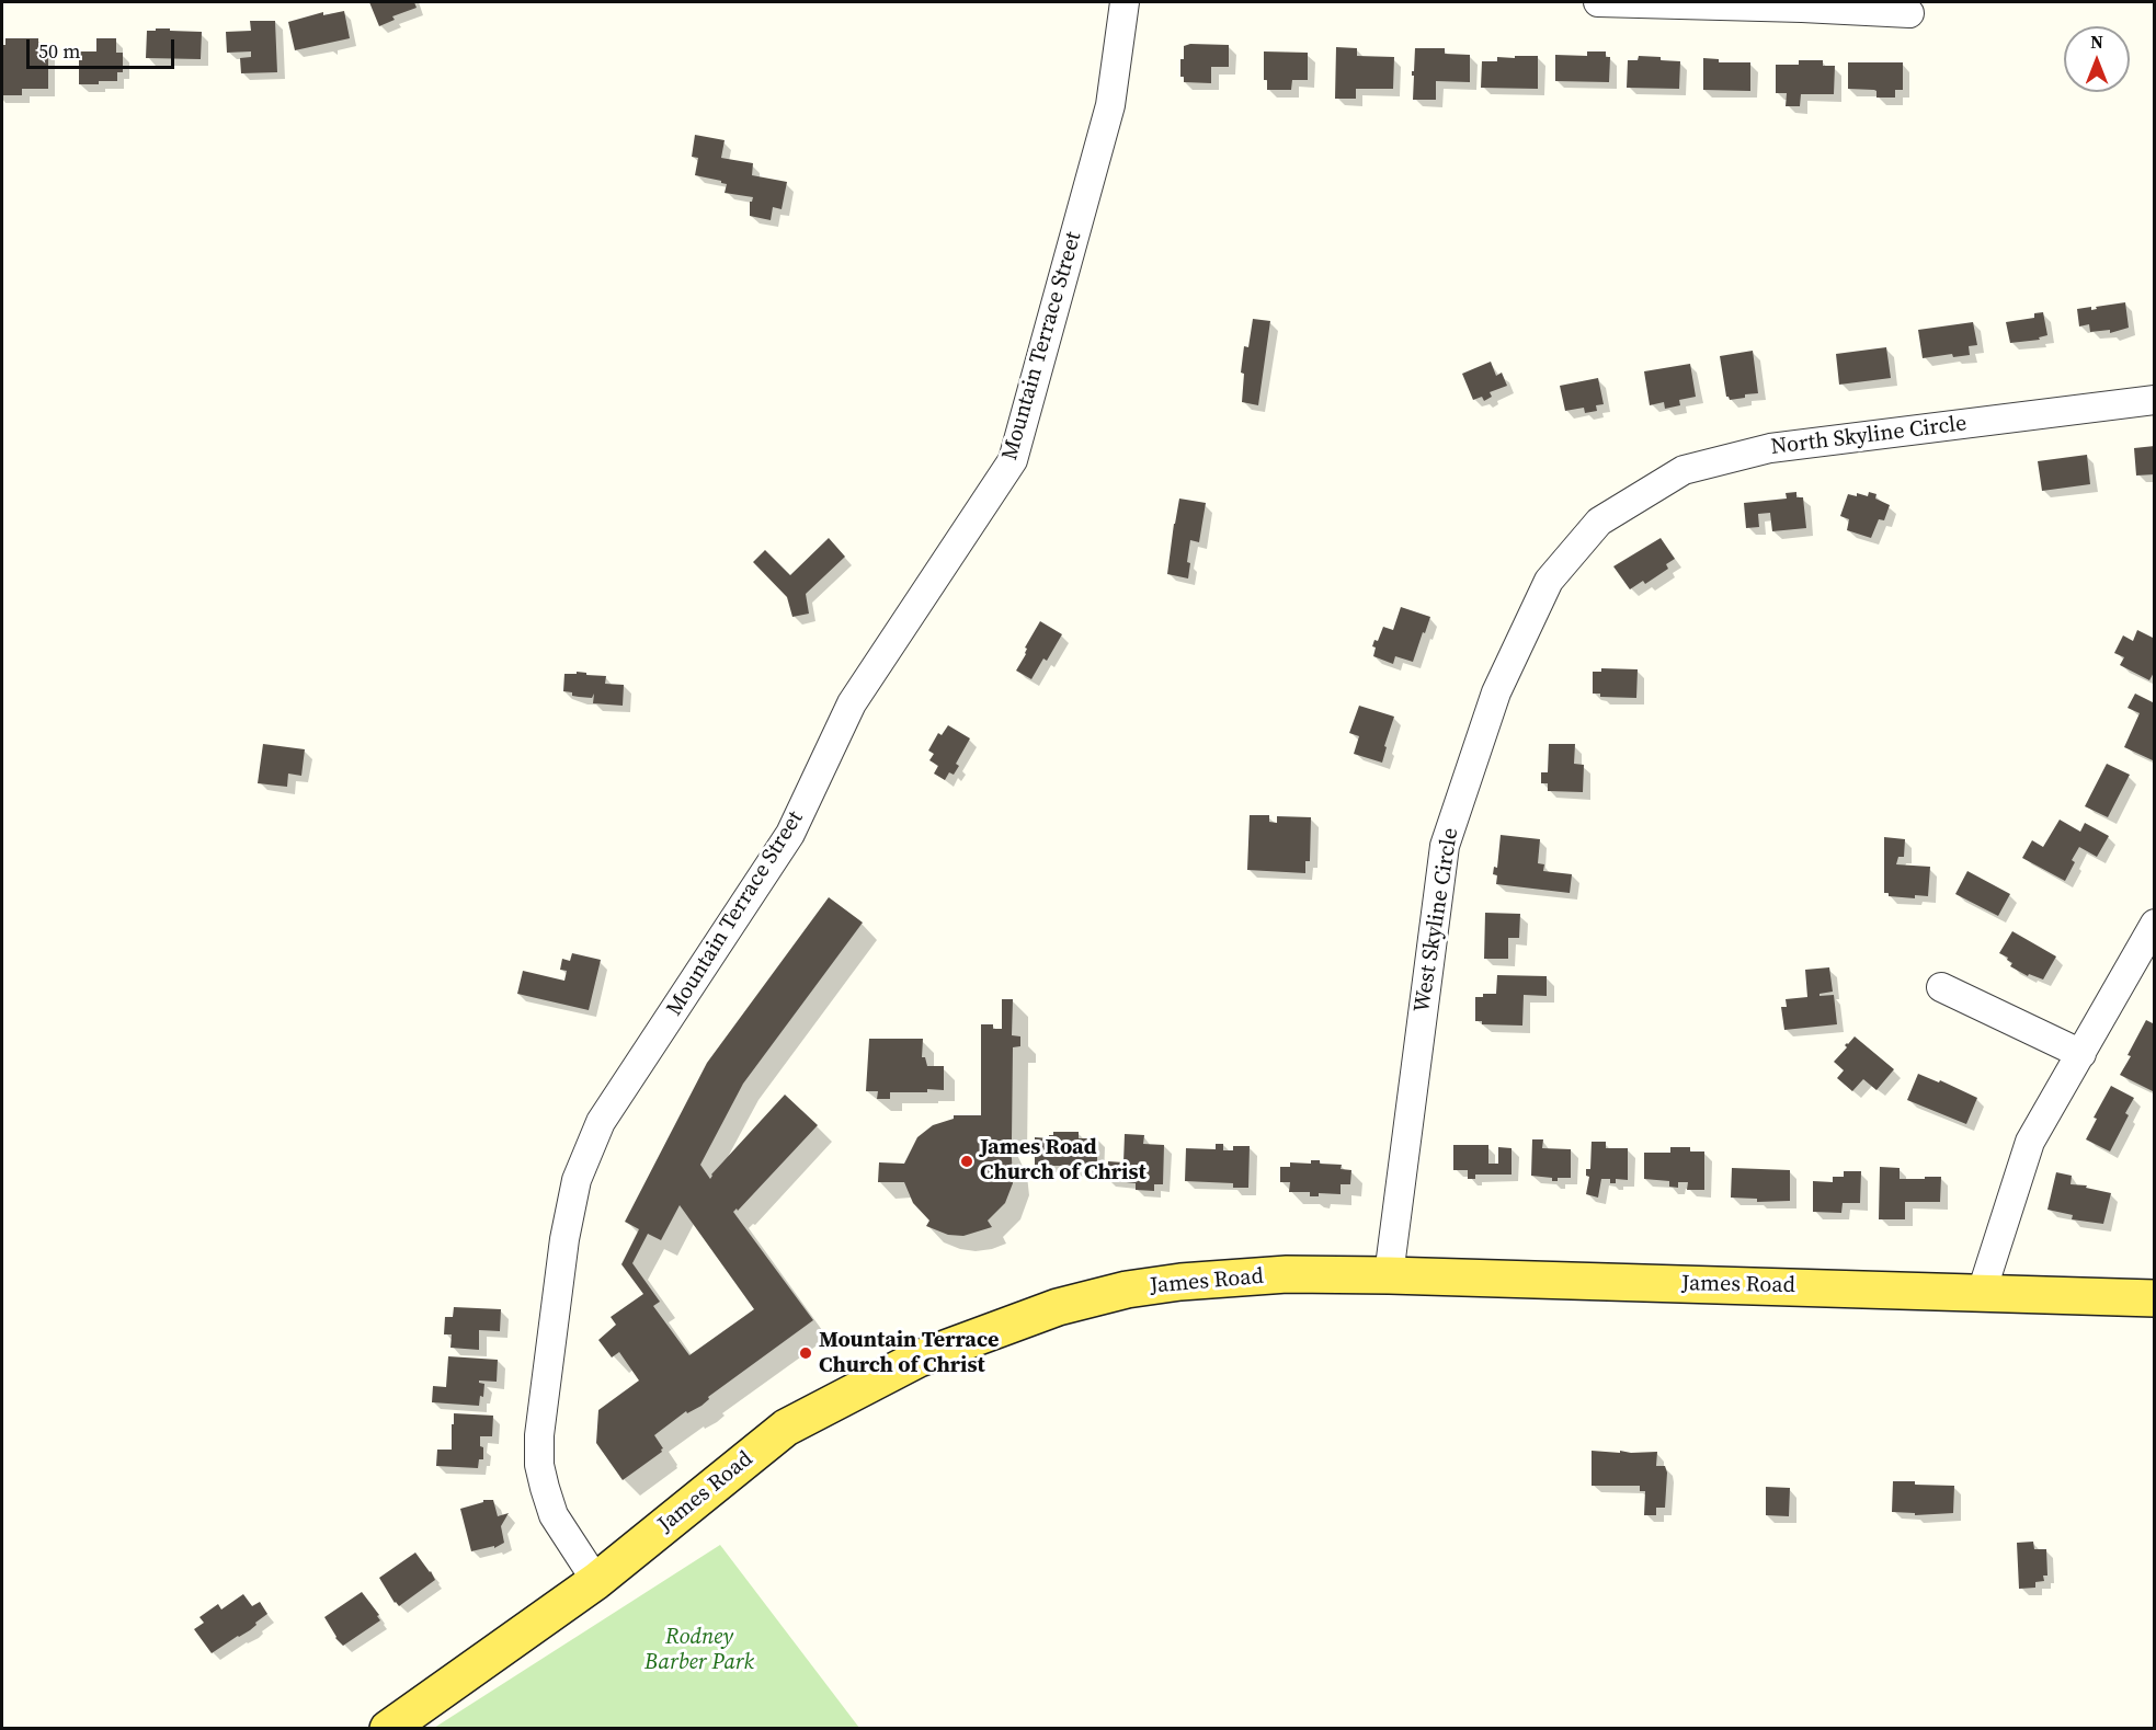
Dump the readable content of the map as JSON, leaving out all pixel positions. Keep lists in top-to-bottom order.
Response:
{
  "streets": {
    "main road": ["James Road"],
    "street": ["Mountain Terrace Street", "North Skyline Circle", "West Skyline Circle"]
  },
  "crossings": [
    ["Mountain Terrace Street", "James Road"],
    ["North Skyline Circle", "West Skyline Circle"],
    ["West Skyline Circle", "James Road"]
  ],
  "parks": ["Rodney Barber Park"],
  "places": ["James Road Church of Christ", "Mountain Terrace Church of Christ"],
  "scale_bar": "50 m",
  "north": "top"
}
